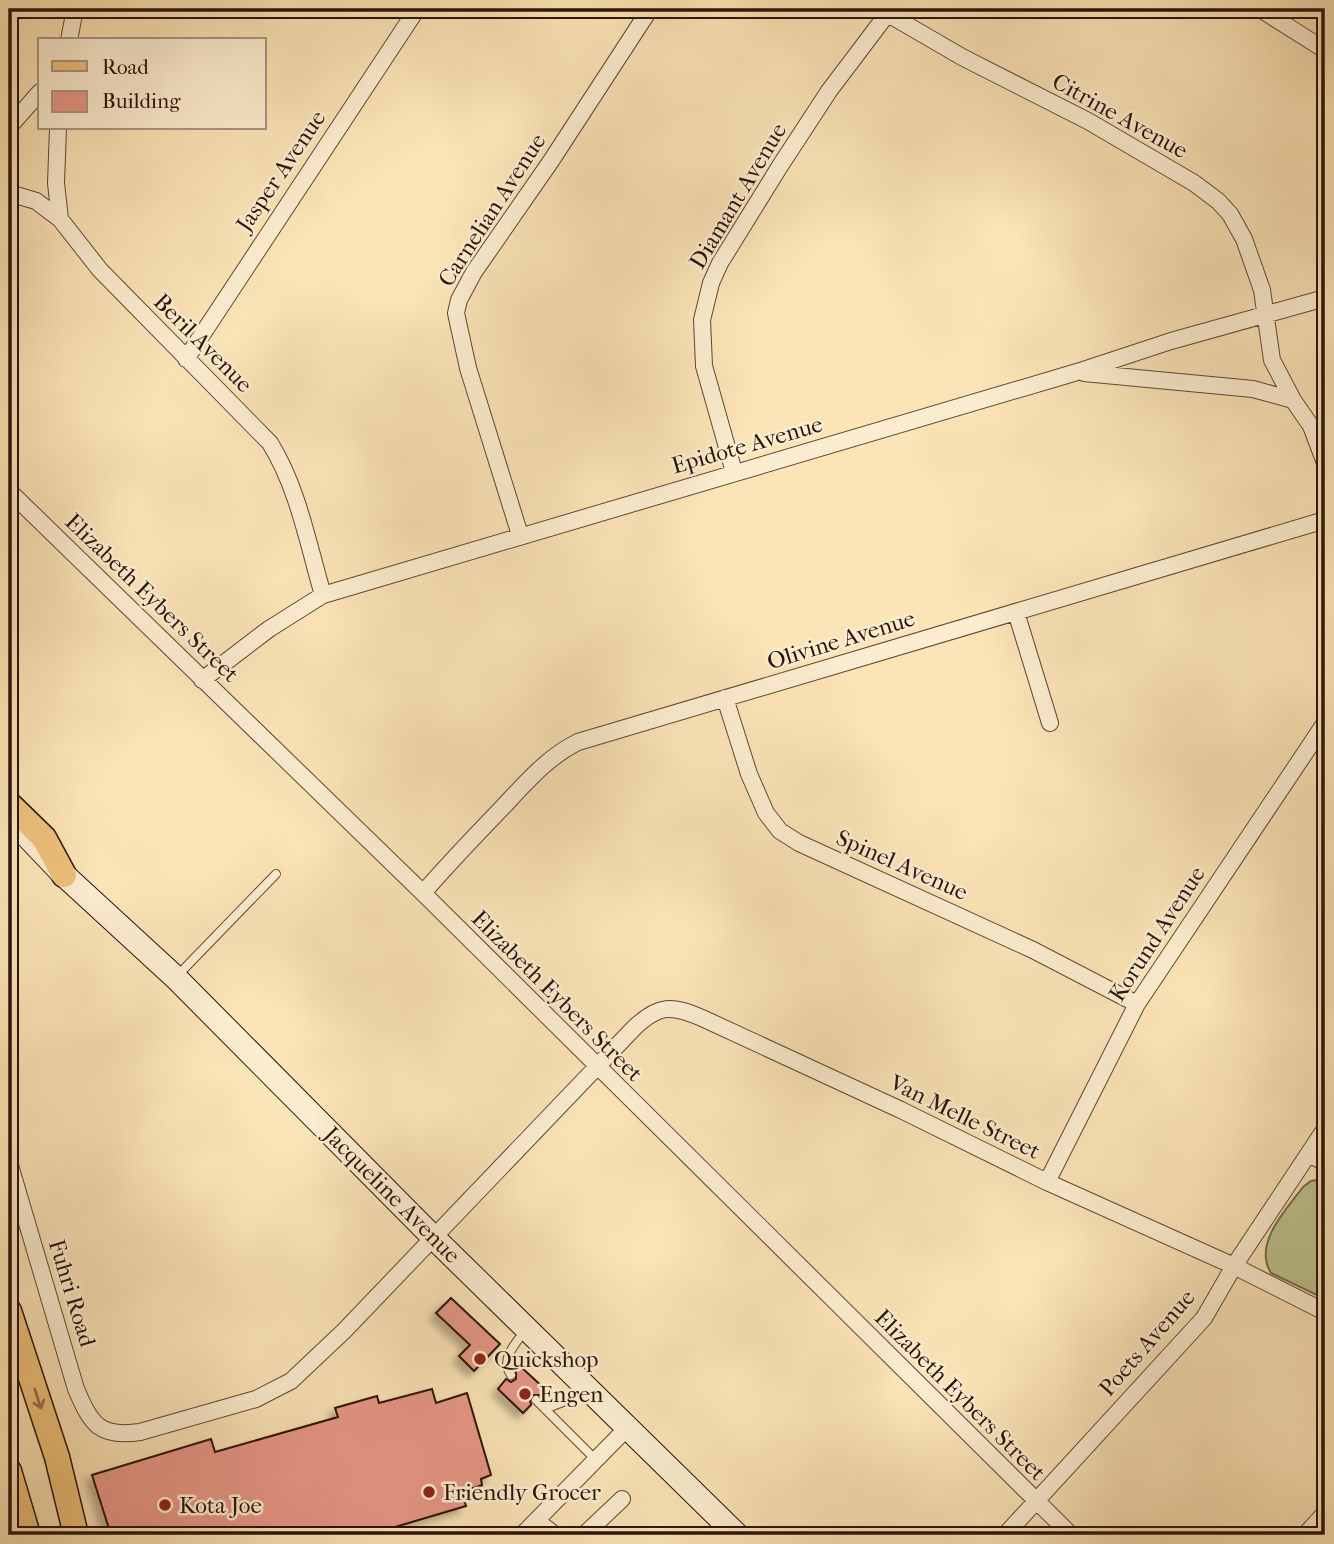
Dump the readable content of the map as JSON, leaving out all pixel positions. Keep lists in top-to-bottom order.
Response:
{
  "streets": {
    "street": [
      "Citrine Avenue",
      "Jasper Avenue",
      "Diamant Avenue",
      "Carnelian Avenue",
      "Beril Avenue",
      "Epidote Avenue",
      "Elizabeth Eybers Street",
      "Olivine Avenue",
      "Spinel Avenue",
      "Korund Avenue",
      "Van Melle Street",
      "Jacqueline Avenue",
      "Fuhri Road",
      "Poets Avenue"
    ]
  },
  "crossings": [
    ["Citrine Avenue", "Diamant Avenue"],
    ["Citrine Avenue", "Epidote Avenue"],
    ["Jasper Avenue", "Beril Avenue"],
    ["Diamant Avenue", "Epidote Avenue"],
    ["Carnelian Avenue", "Epidote Avenue"],
    ["Beril Avenue", "Epidote Avenue"],
    ["Epidote Avenue", "Elizabeth Eybers Street"],
    ["Elizabeth Eybers Street", "Olivine Avenue"],
    ["Elizabeth Eybers Street", "Van Melle Street"],
    ["Elizabeth Eybers Street", "Poets Avenue"],
    ["Olivine Avenue", "Spinel Avenue"],
    ["Spinel Avenue", "Korund Avenue"],
    ["Korund Avenue", "Van Melle Street"],
    ["Van Melle Street", "Jacqueline Avenue"],
    ["Van Melle Street", "Fuhri Road"],
    ["Van Melle Street", "Poets Avenue"]
  ],
  "places": [
    "Quickshop",
    "Engen",
    "Friendly Grocer",
    "Kota Joe"
  ],
  "legend": ["Road", "Building"]
}
